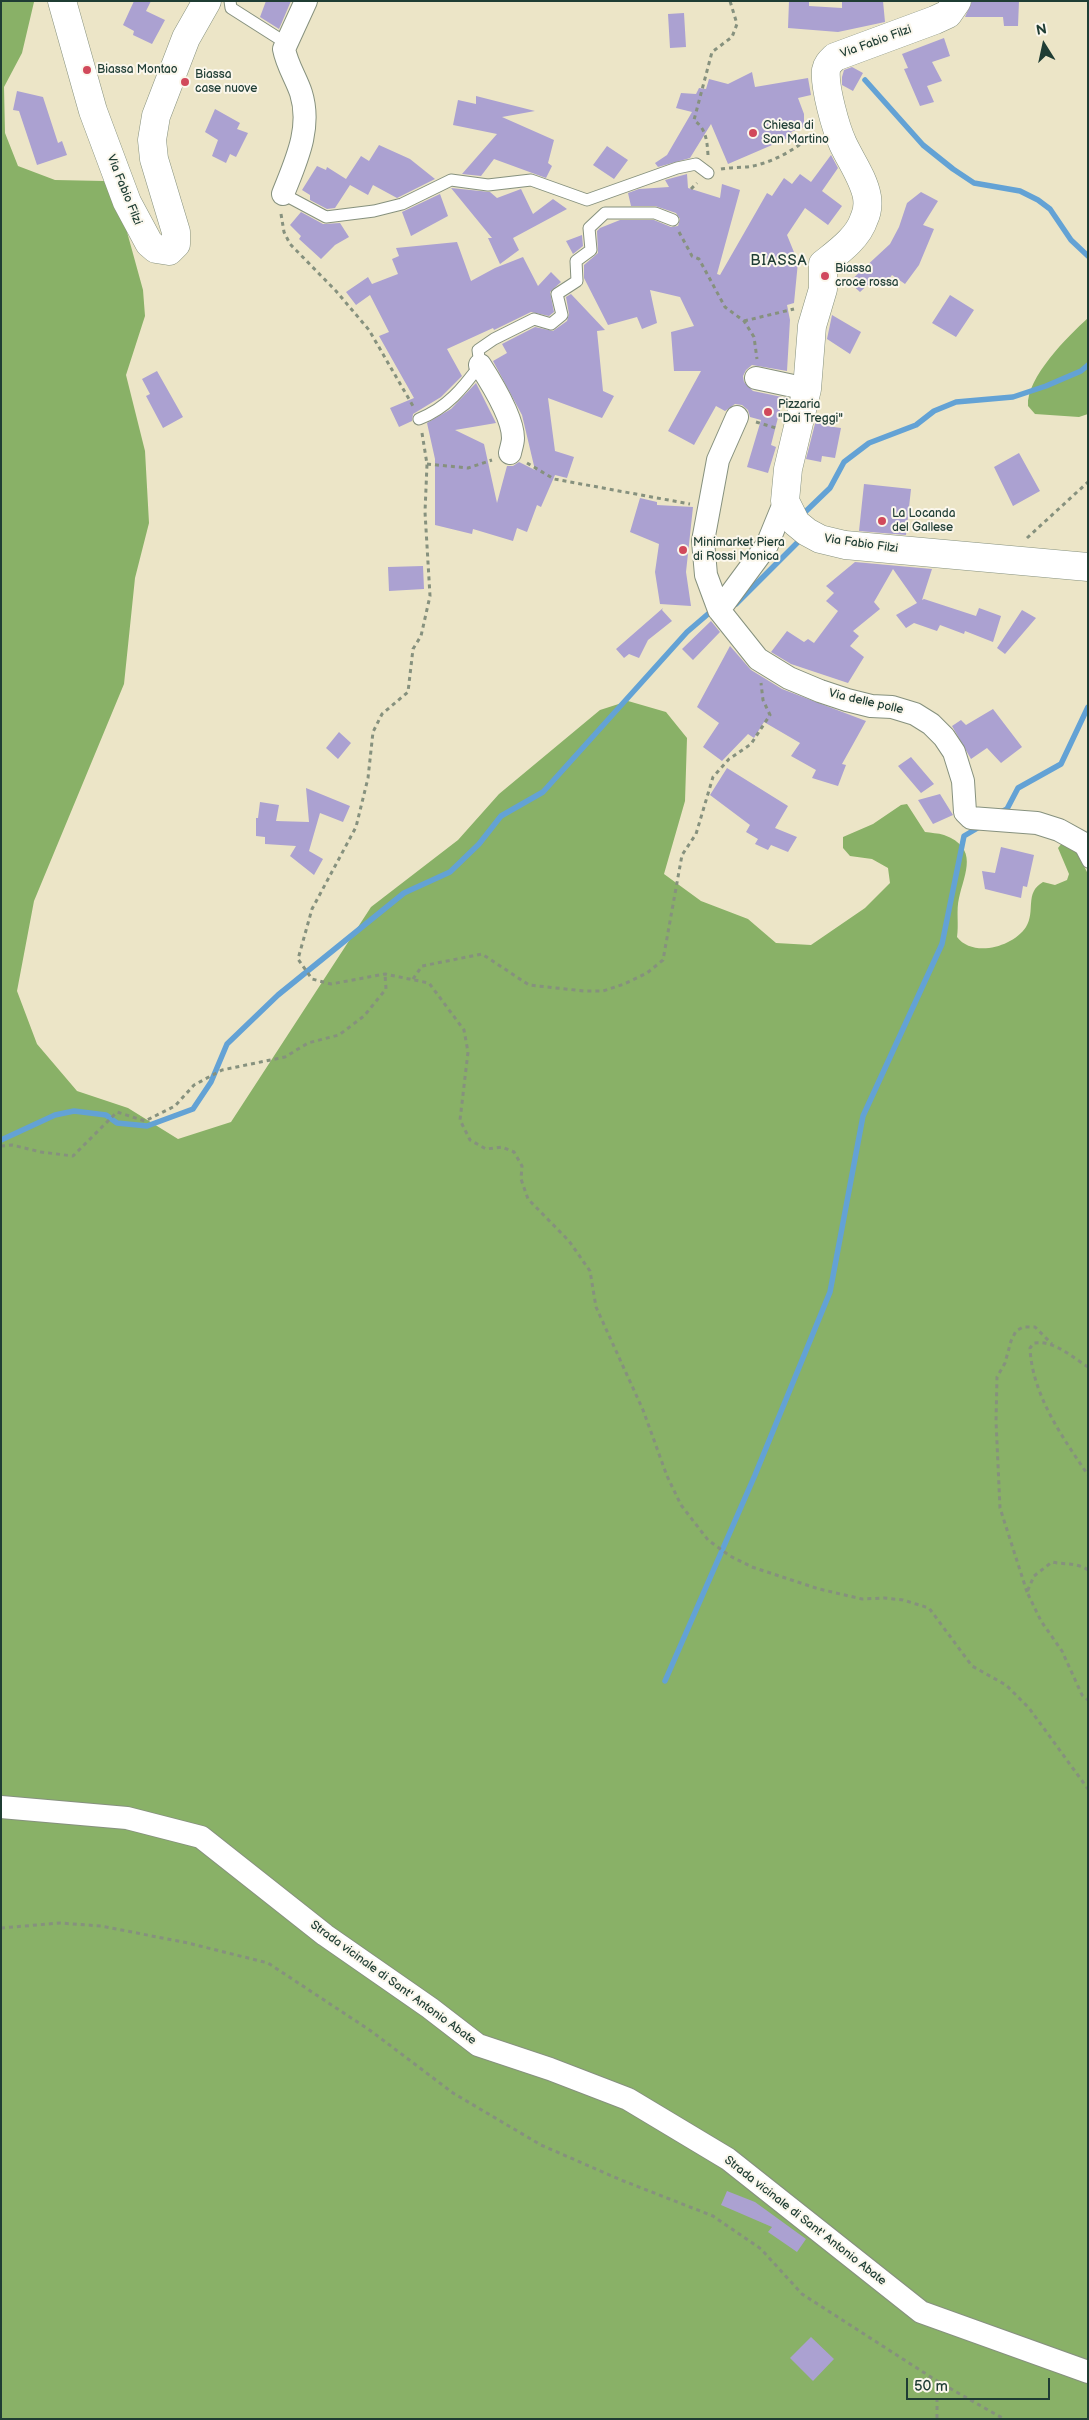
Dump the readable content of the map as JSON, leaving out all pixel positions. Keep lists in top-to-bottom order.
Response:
{
  "streets": {
    "street": ["Via Fabio Filzi", "Via delle polle", "Strada vicinale di Sant' Antonio Abate"]
  },
  "districts": ["BIASSA"],
  "places": [
    "Biassa Montao",
    "Biassa case nuove",
    "Chiesa di San Martino",
    "Biassa croce rossa",
    "Pizzaria \"Dai Treggi\"",
    "La Locanda del Gallese",
    "Minimarket Piera di Rossi Monica"
  ],
  "scale_bar": "50 m",
  "north": "top"
}
